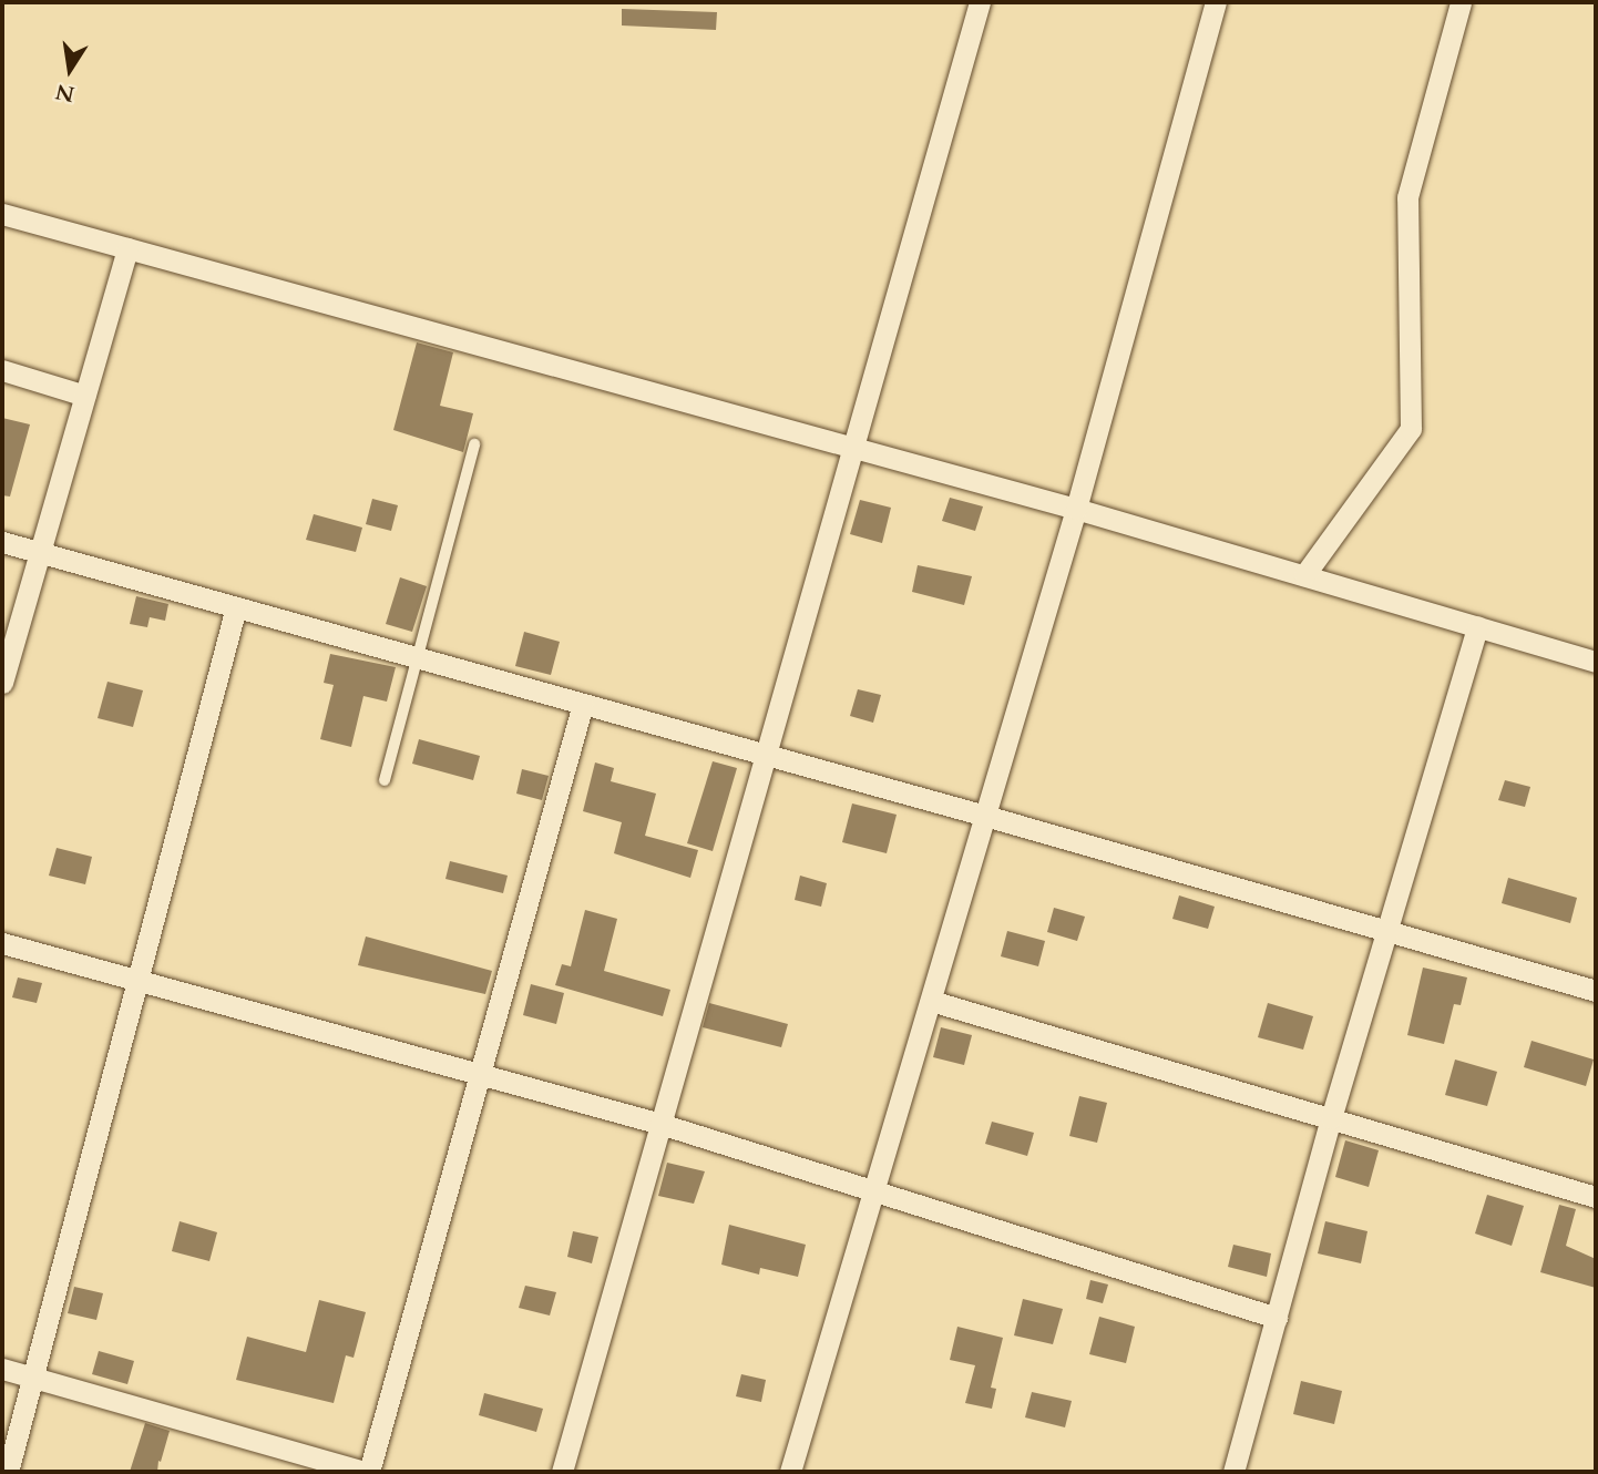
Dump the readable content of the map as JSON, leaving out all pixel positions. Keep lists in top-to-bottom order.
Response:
{
  "north": "bottom"
}
